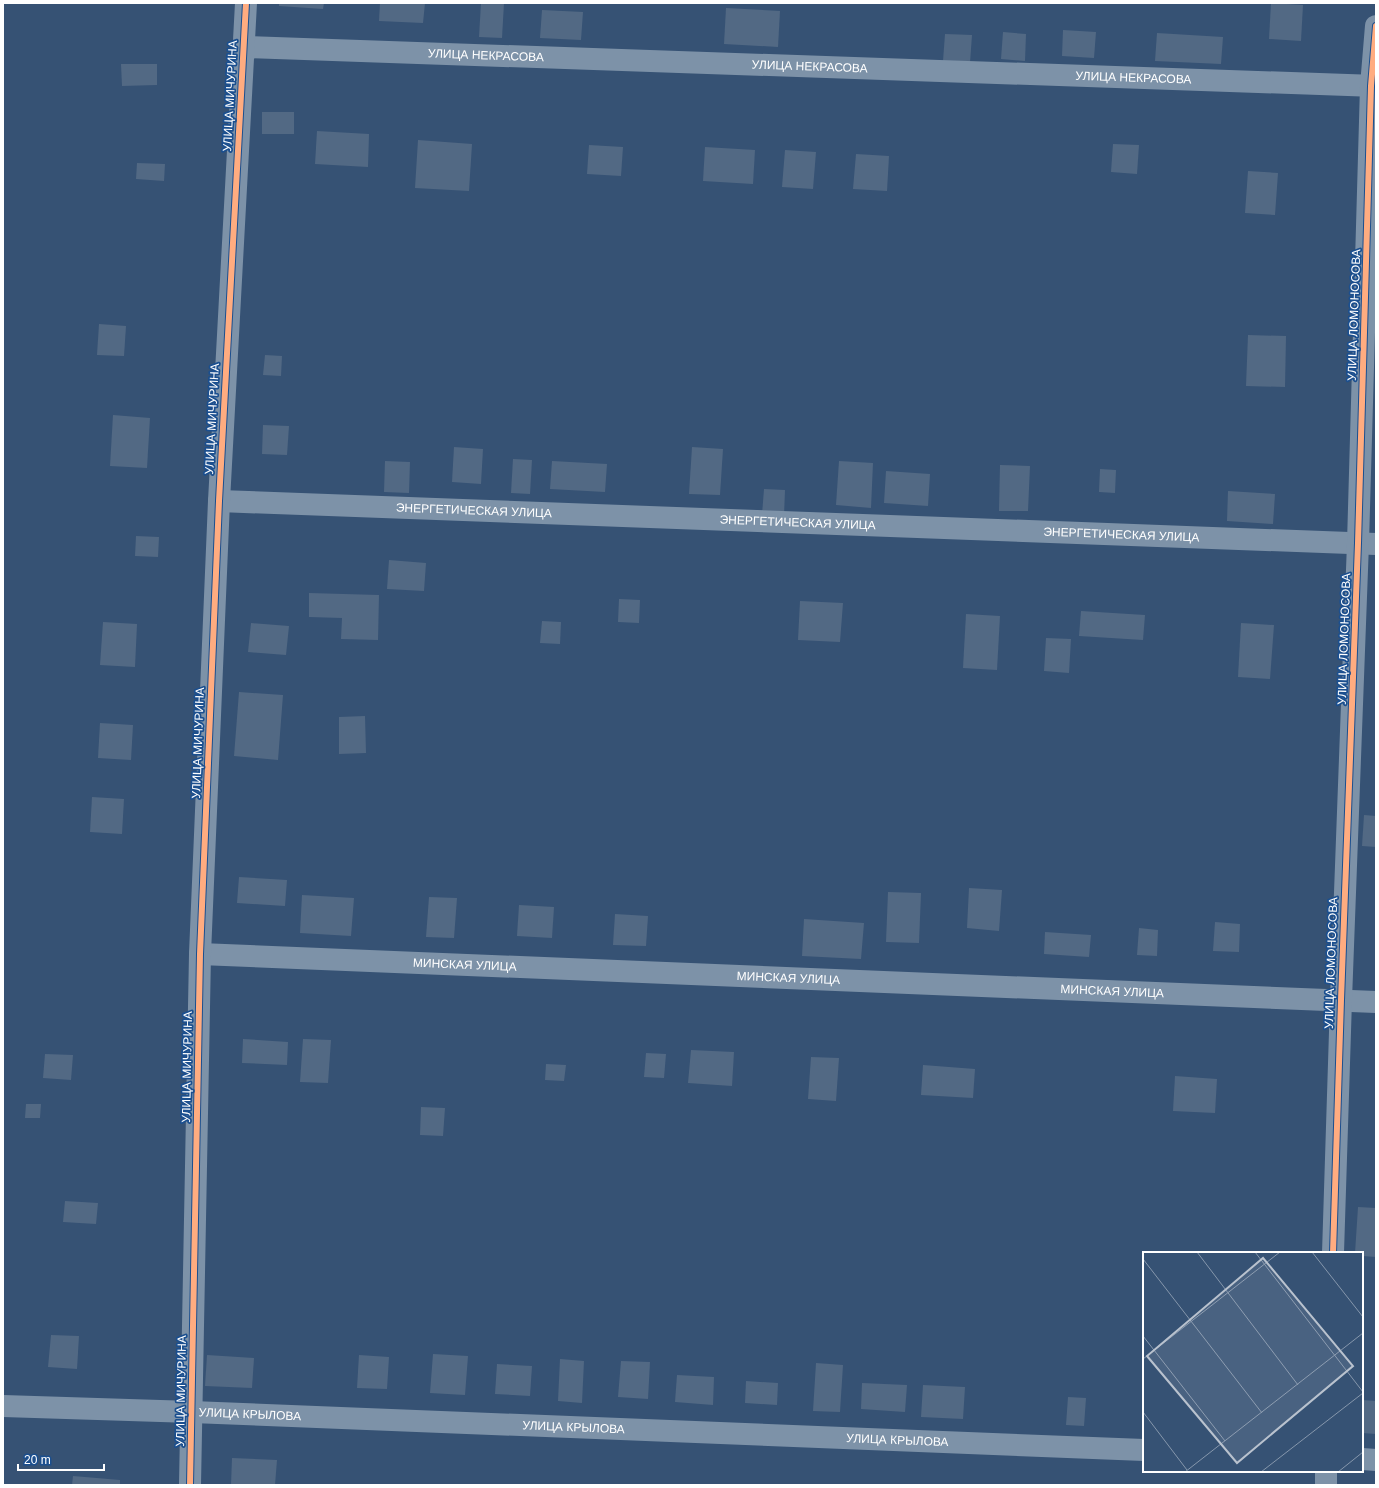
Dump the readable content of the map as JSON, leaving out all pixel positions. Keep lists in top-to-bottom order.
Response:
{
  "streets": {
    "street": [
      "УЛИЦА НЕКРАСОВА",
      "УЛИЦА МИЧУРИНА",
      "УЛИЦА ЛОМОНОСОВА",
      "ЭНЕРГЕТИЧЕСКАЯ УЛИЦА",
      "МИНСКАЯ УЛИЦА",
      "УЛИЦА КРЫЛОВА"
    ]
  },
  "crossings": [
    ["УЛИЦА НЕКРАСОВА", "УЛИЦА МИЧУРИНА"],
    ["УЛИЦА НЕКРАСОВА", "УЛИЦА ЛОМОНОСОВА"],
    ["УЛИЦА МИЧУРИНА", "ЭНЕРГЕТИЧЕСКАЯ УЛИЦА"],
    ["УЛИЦА МИЧУРИНА", "МИНСКАЯ УЛИЦА"],
    ["УЛИЦА МИЧУРИНА", "УЛИЦА КРЫЛОВА"],
    ["УЛИЦА ЛОМОНОСОВА", "ЭНЕРГЕТИЧЕСКАЯ УЛИЦА"],
    ["УЛИЦА ЛОМОНОСОВА", "МИНСКАЯ УЛИЦА"]
  ],
  "scale_bar": "20 m"
}
